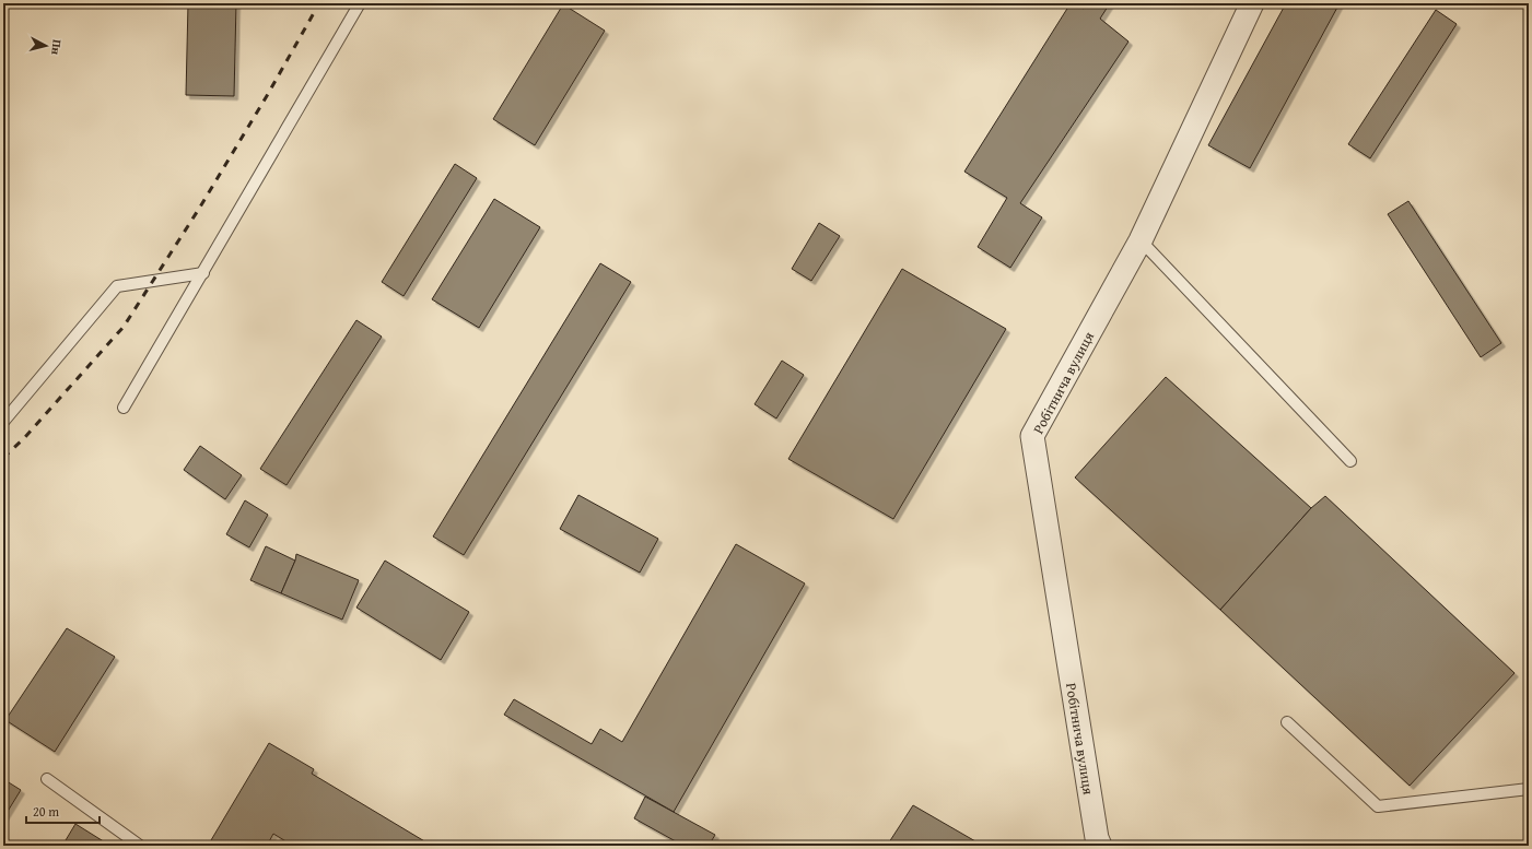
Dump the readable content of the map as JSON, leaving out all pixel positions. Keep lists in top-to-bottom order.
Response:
{
  "streets": {
    "street": ["Робітнича вулиця"]
  },
  "scale_bar": "20 m",
  "north": "right"
}
